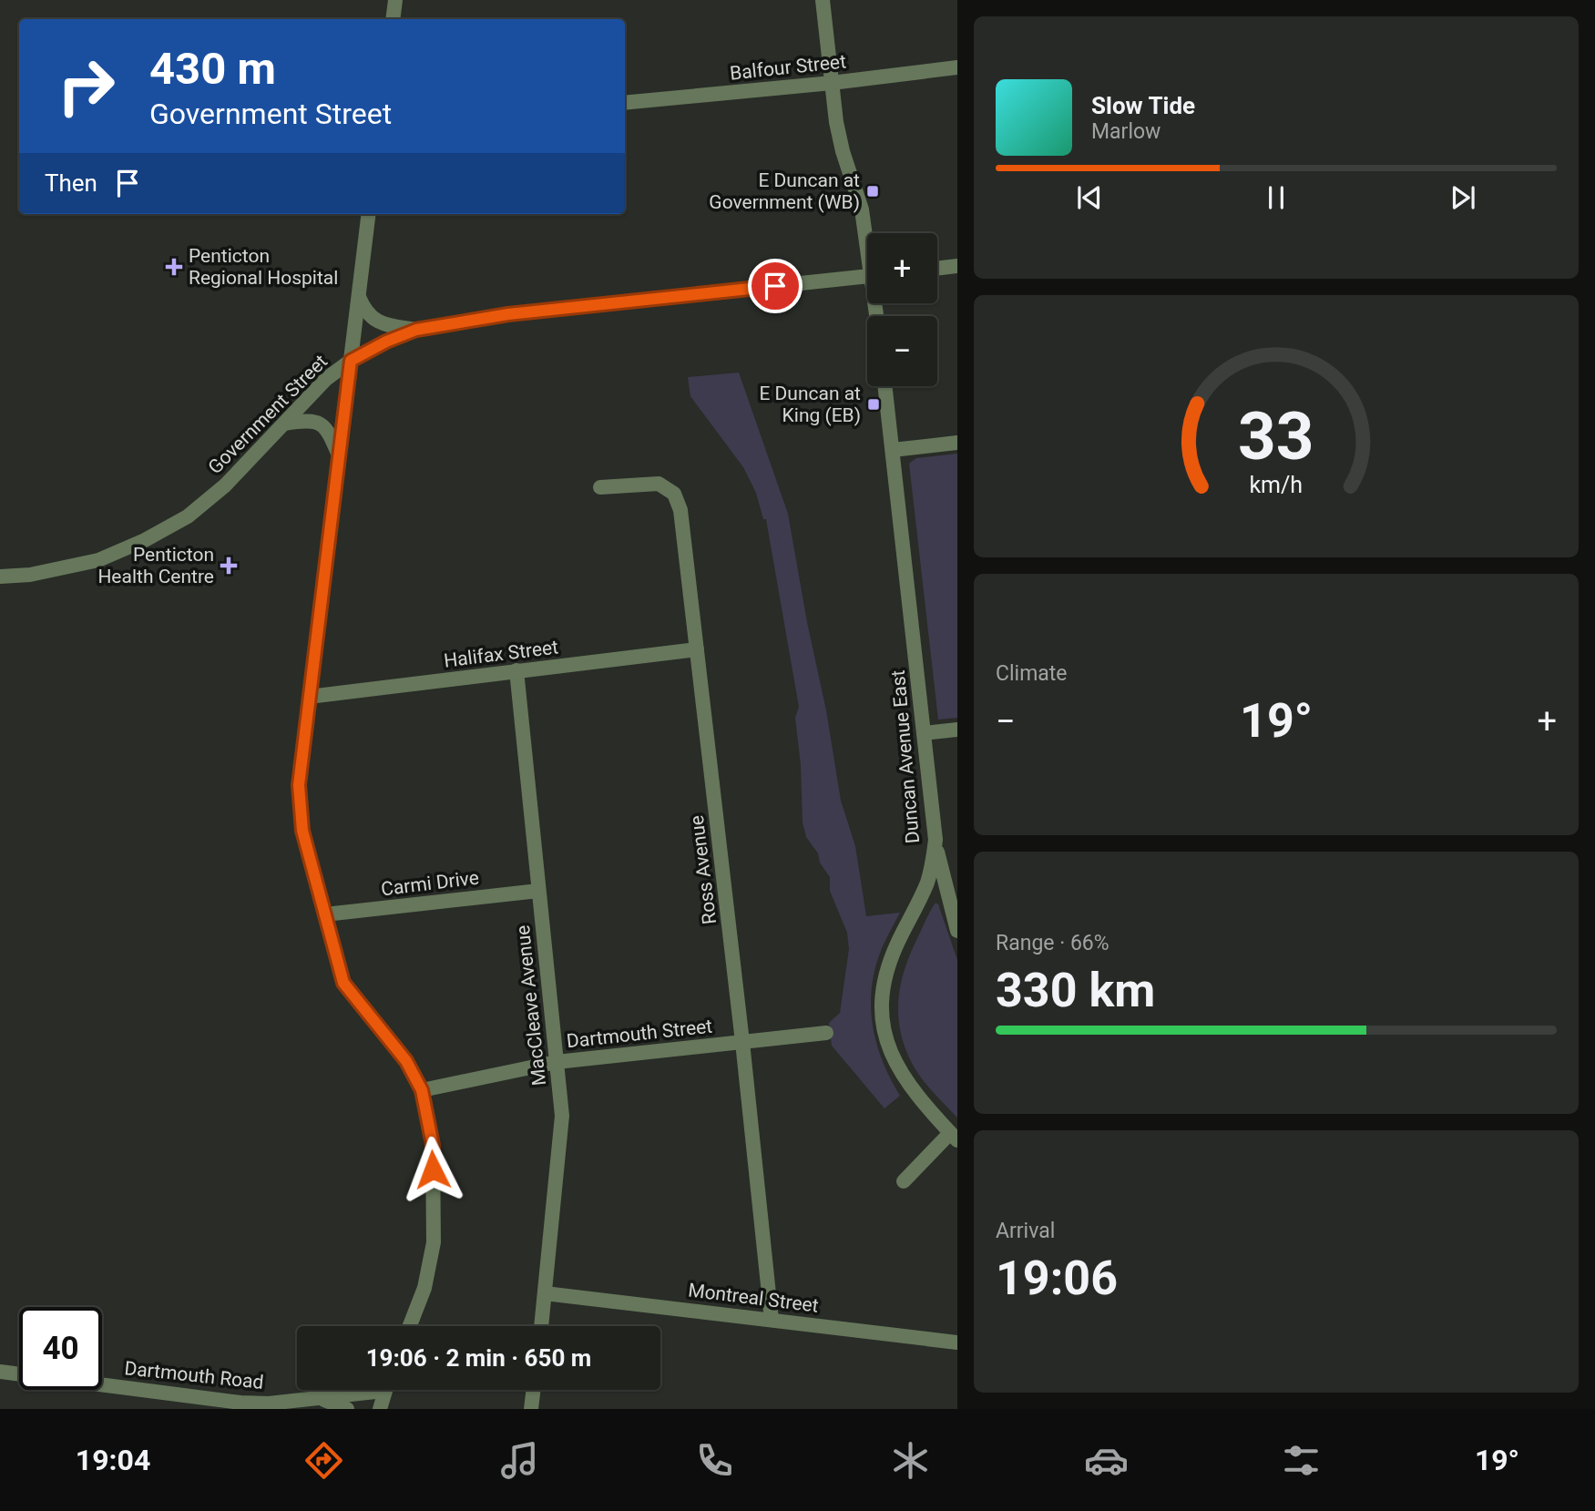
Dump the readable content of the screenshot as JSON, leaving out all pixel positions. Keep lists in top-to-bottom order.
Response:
{
  "streets": {
    "street": [
      "Balfour Street",
      "Government Street",
      "Halifax Street",
      "Duncan Avenue East",
      "Ross Avenue",
      "Carmi Drive",
      "MacCleave Avenue",
      "Dartmouth Street",
      "Montreal Street",
      "Dartmouth Road"
    ]
  },
  "crossings": [
    ["Halifax Street", "Ross Avenue"],
    ["Halifax Street", "MacCleave Avenue"],
    ["Ross Avenue", "Dartmouth Street"],
    ["Ross Avenue", "Montreal Street"],
    ["Carmi Drive", "MacCleave Avenue"],
    ["MacCleave Avenue", "Dartmouth Street"],
    ["MacCleave Avenue", "Montreal Street"]
  ],
  "places": {
    "transit": ["E Duncan at Government (WB)", "E Duncan at King (EB)"],
    "health": ["Penticton Regional Hospital", "Penticton Health Centre"]
  },
  "page": {
    "turn": ["430 m", "Government Street"],
    "song": ["Slow Tide", "Marlow"],
    "then": "Then",
    "map_buttons": ["+", "−"],
    "tile": [
      "Climate",
      ["Range · 66%", "330 km"],
      ["Arrival", "19:06"]
    ],
    "heat": ["−", "19°", "+"],
    "limit": "40",
    "trip": "19:06 · 2 min · 650 m",
    "tabs": ["19:04", "19°"],
    "gauge": ["33", "km/h"]
  }
}
